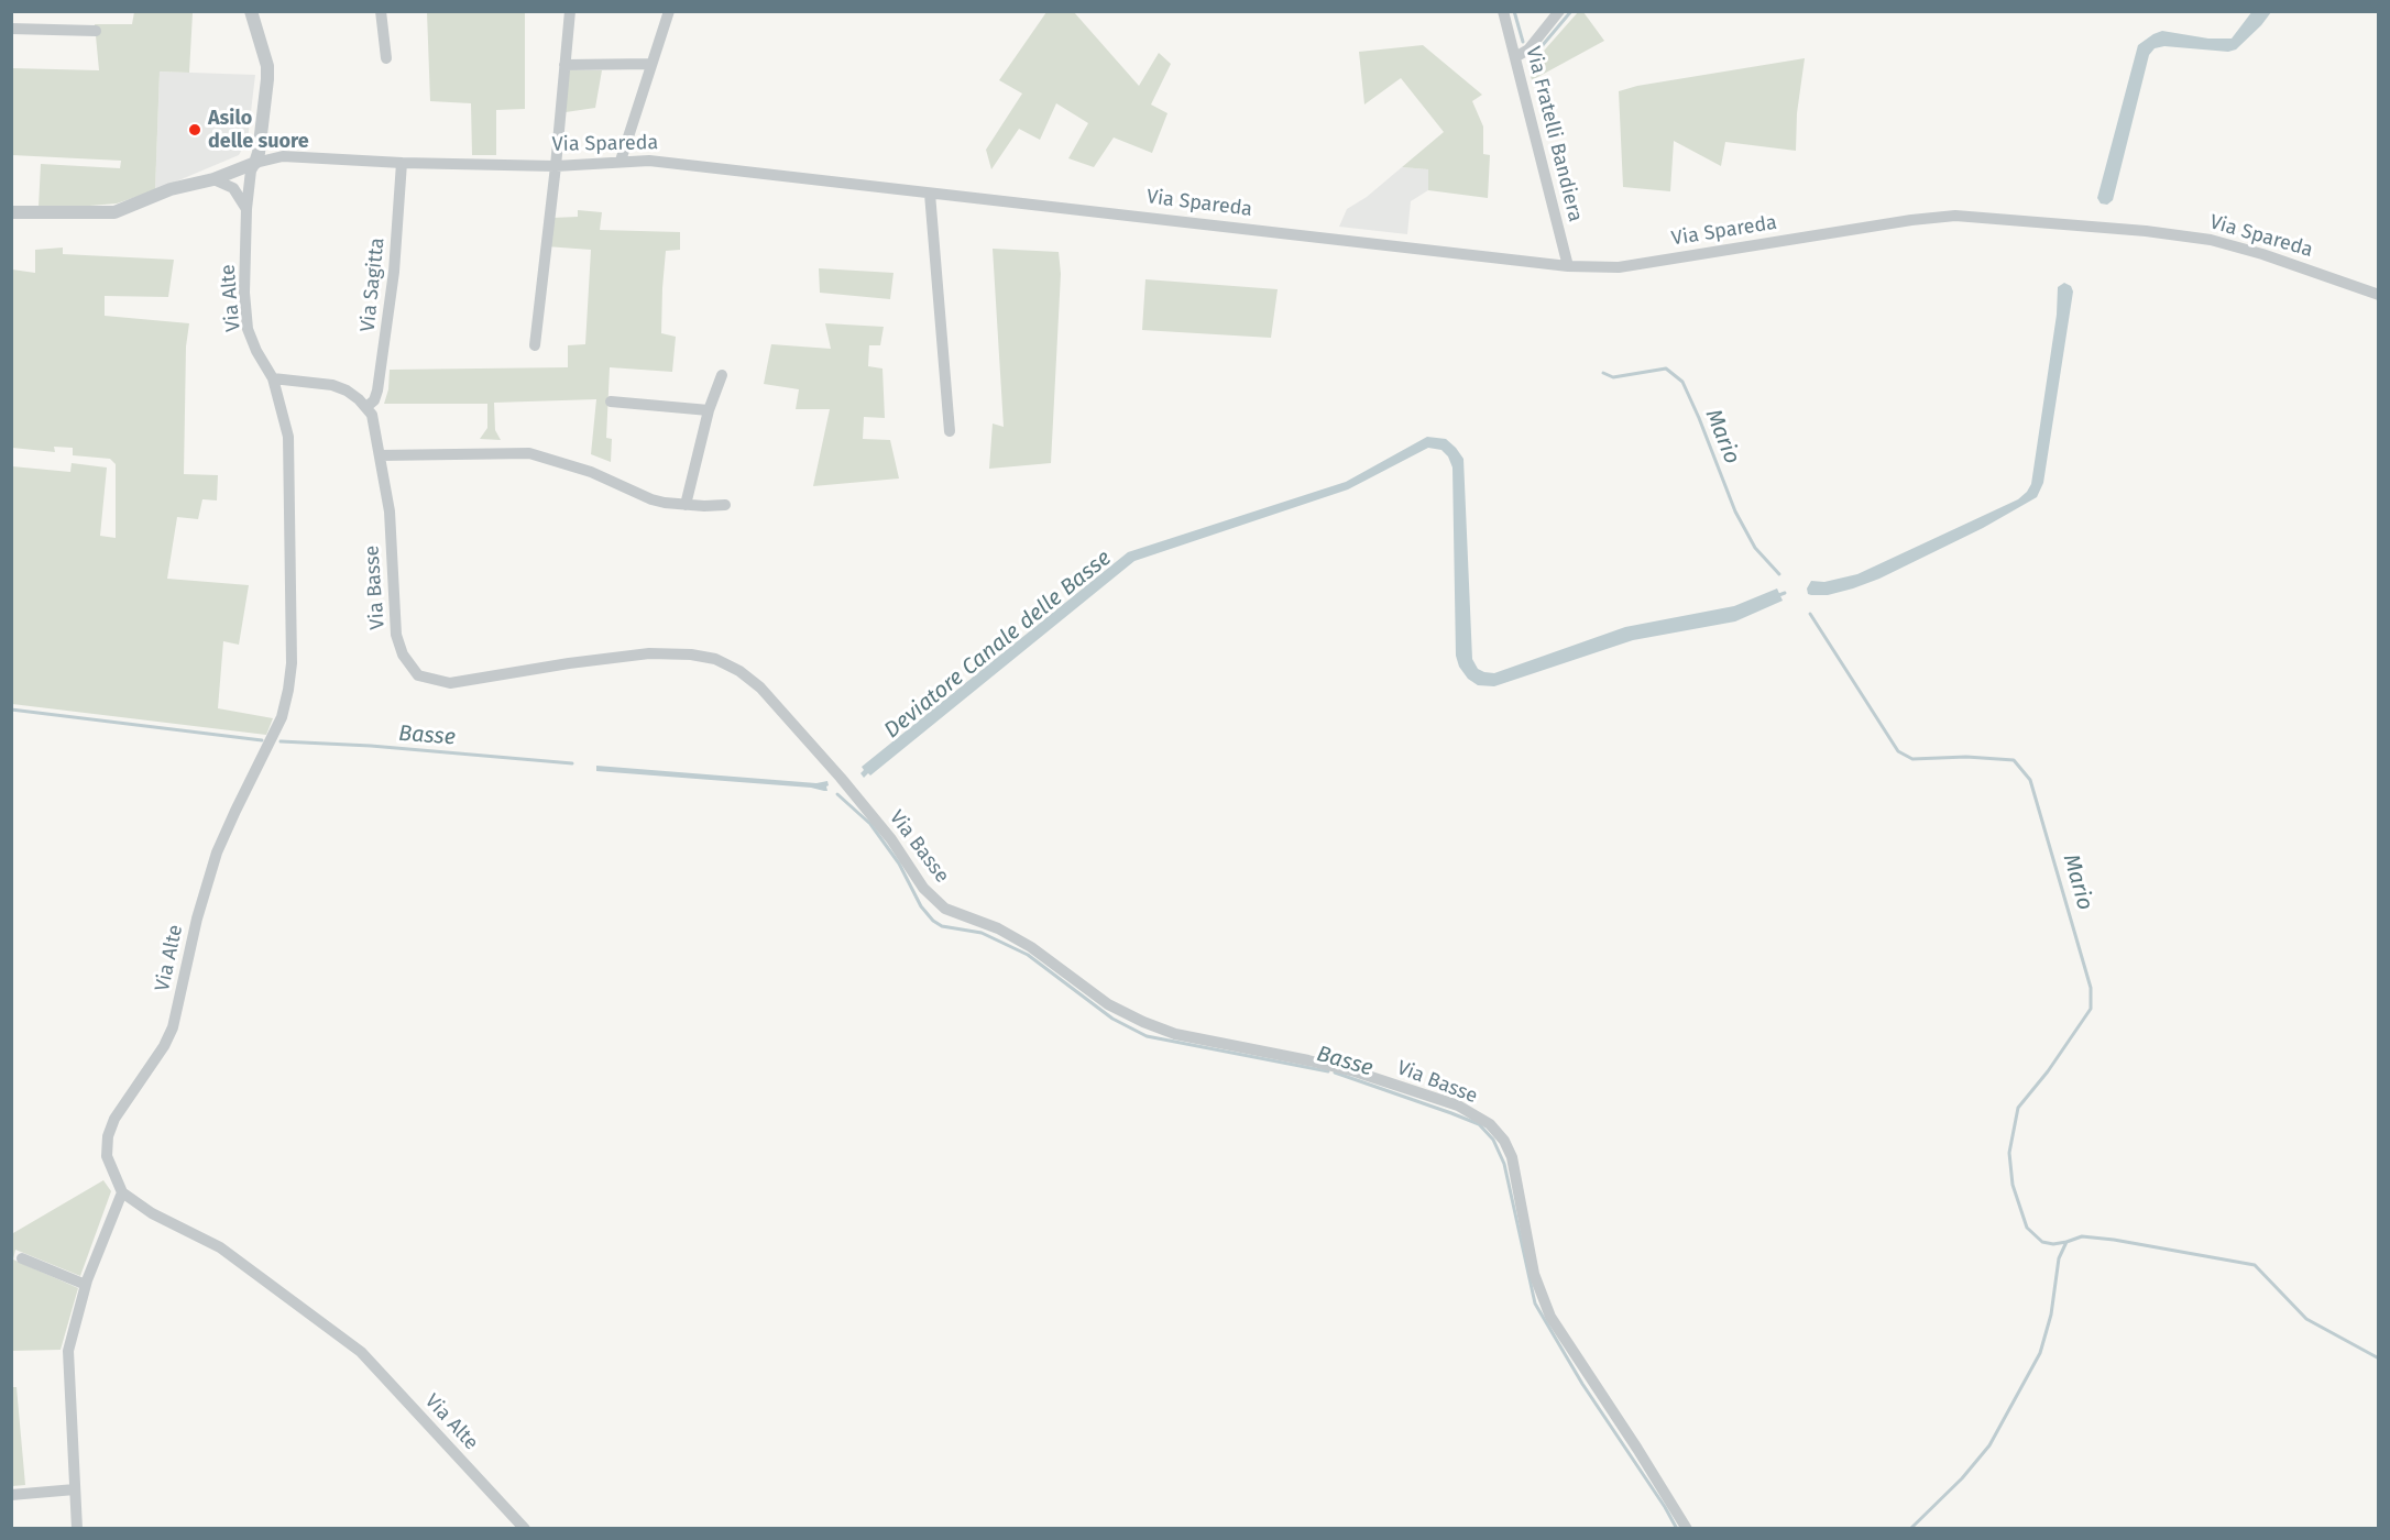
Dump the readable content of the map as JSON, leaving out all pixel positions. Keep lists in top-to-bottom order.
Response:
{
  "streets": {
    "street": [
      "Via Fratelli Bandiera",
      "Via Spareda",
      "Via Sagitta",
      "Via Alte",
      "Via Basse"
    ]
  },
  "crossings": [
    ["Via Fratelli Bandiera", "Via Spareda"],
    ["Via Spareda", "Via Sagitta"],
    ["Via Spareda", "Via Alte"],
    ["Via Sagitta", "Via Basse"]
  ],
  "water": ["Mario", "Deviatore Canale delle Basse", "Basse"],
  "places": ["Asilo delle suore"]
}
